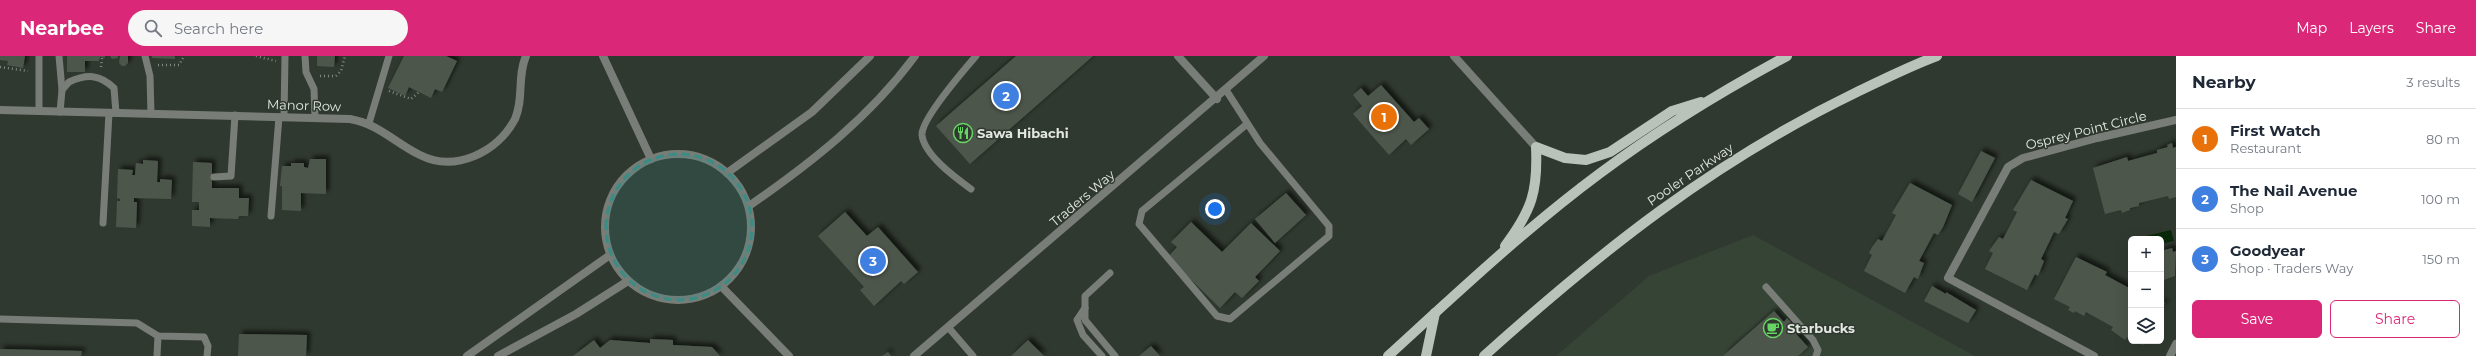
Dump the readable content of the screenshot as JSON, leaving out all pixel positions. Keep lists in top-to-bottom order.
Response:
{
  "streets": {
    "main road": ["Pooler Parkway"],
    "street": ["Manor Row", "Osprey Point Circle", "Traders Way"]
  },
  "places": {
    "restaurant": ["Sawa Hibachi"],
    "cafe": ["Starbucks"]
  },
  "page": {
    "header": "Nearbee",
    "search": "Search here",
    "nav": ["Map", "Layers", "Share"],
    "heading": ["Nearby", "3 results"],
    "pins": ["2", "1", "3"],
    "list": [
      {
        "mark": "1",
        "name": "First Watch",
        "note": "Restaurant",
        "value": "80 m"
      },
      {
        "mark": "2",
        "name": "The Nail Avenue",
        "note": "Shop",
        "value": "100 m"
      },
      {
        "mark": "3",
        "name": "Goodyear",
        "note": "Shop · Traders Way",
        "value": "150 m"
      }
    ],
    "map_buttons": ["+", "−"],
    "buttons": ["Save", "Share"]
  }
}
